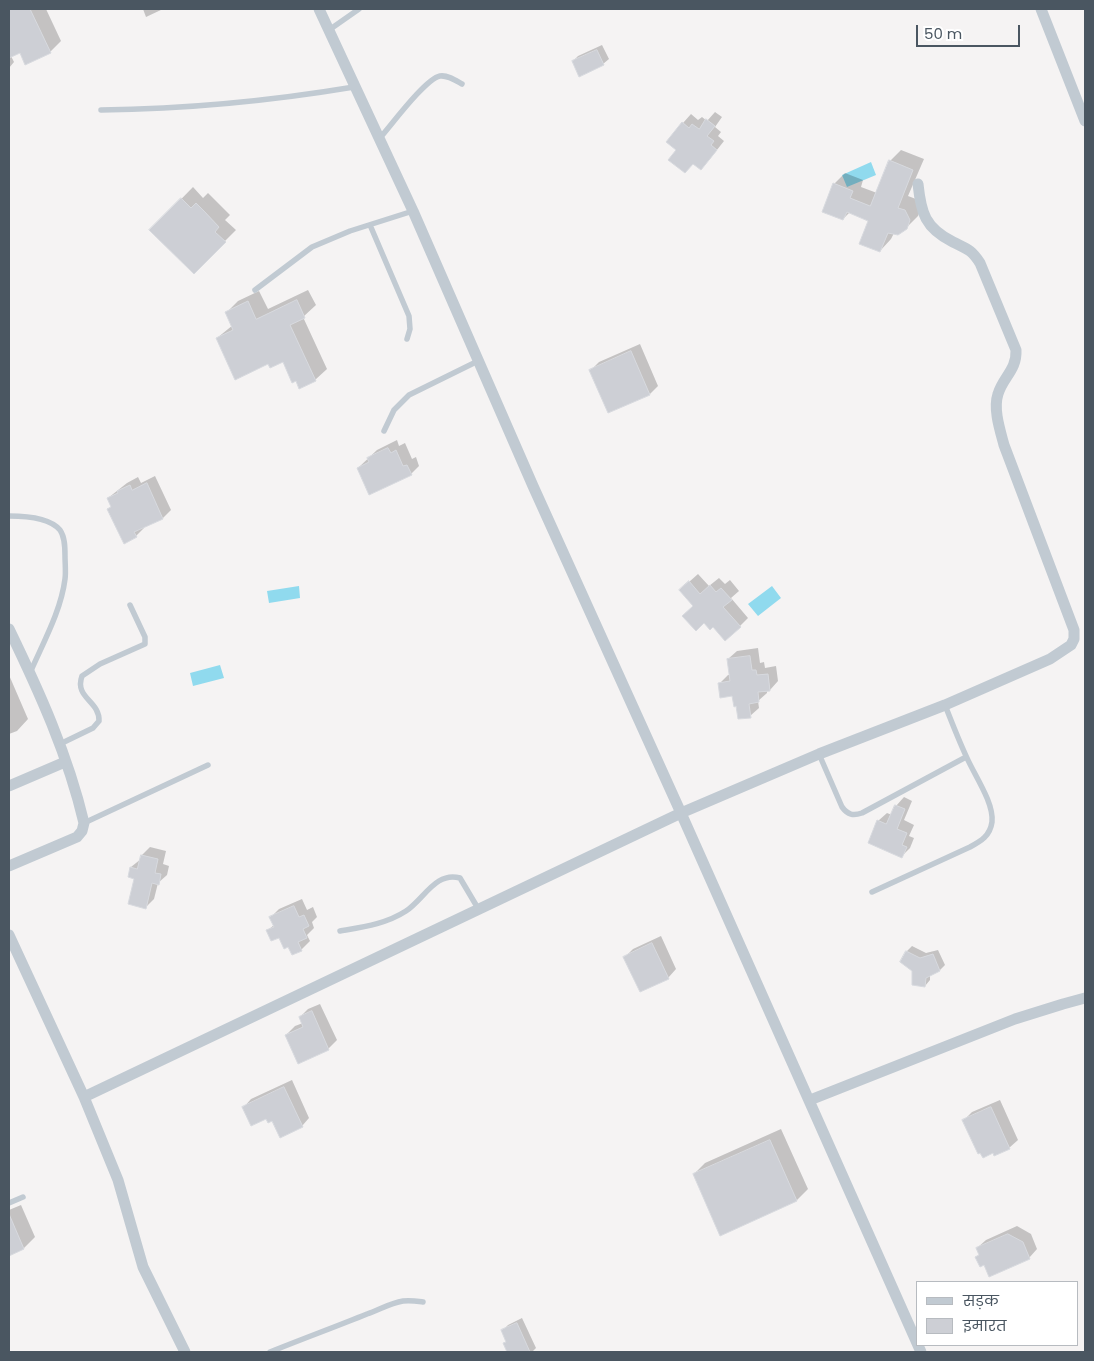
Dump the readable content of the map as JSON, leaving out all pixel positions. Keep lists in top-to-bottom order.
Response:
{
  "legend": ["सड़क", "इमारत"],
  "scale_bar": "50 m"
}
